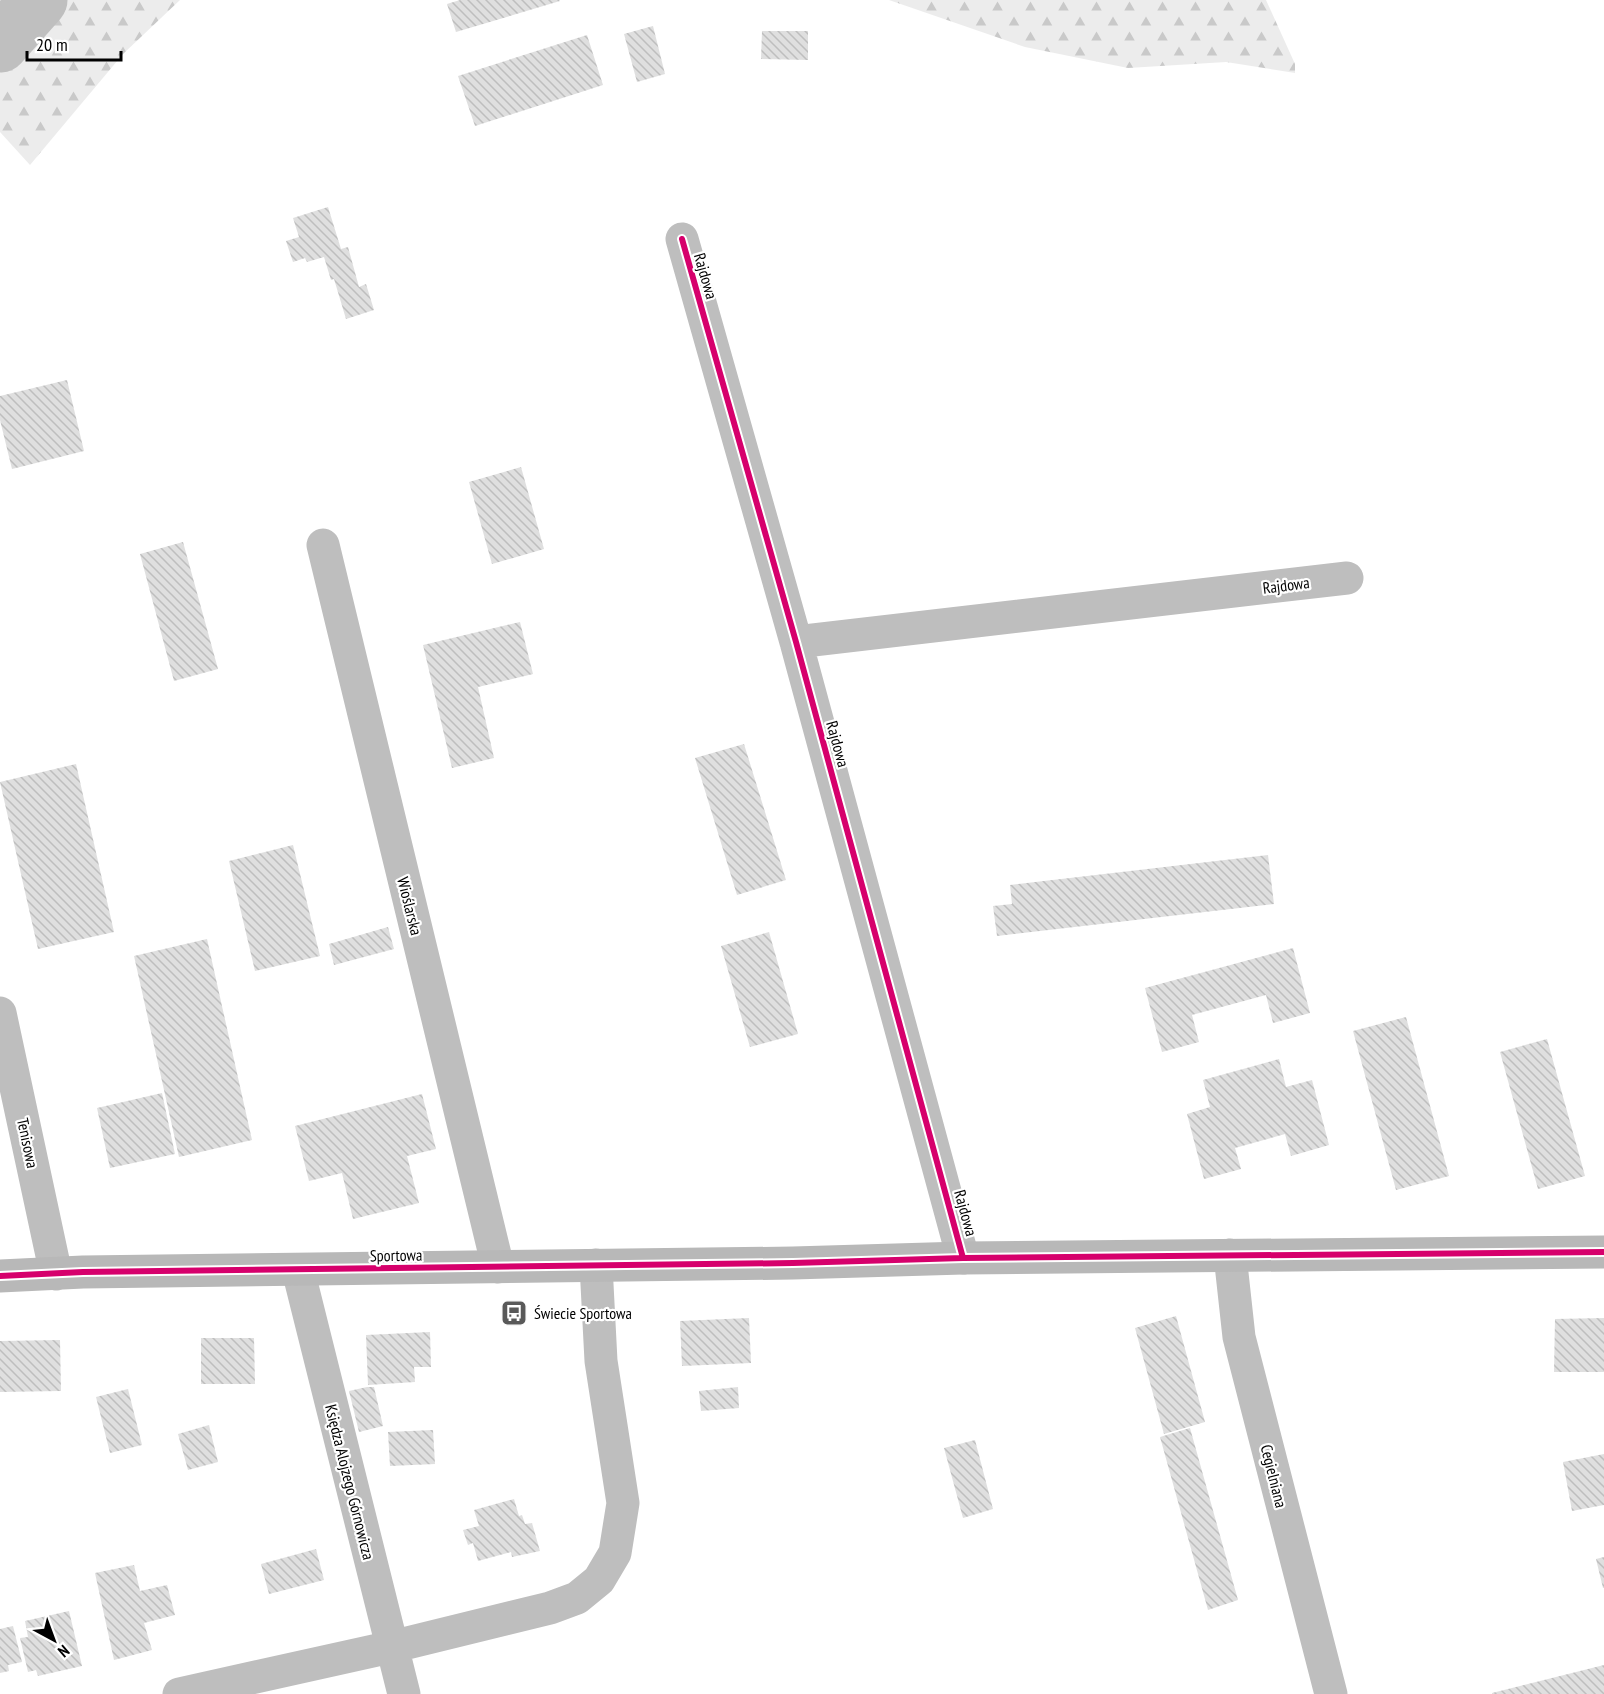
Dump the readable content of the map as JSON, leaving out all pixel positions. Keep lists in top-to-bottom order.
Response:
{
  "streets": {
    "street": [
      "Rajdowa",
      "Wioślarska",
      "Tenisowa",
      "Sportowa",
      "Cegielniana",
      "Księdza Alojzego Górnowicza"
    ]
  },
  "crossings": [
    ["Rajdowa", "Sportowa"],
    ["Wioślarska", "Sportowa"],
    ["Tenisowa", "Sportowa"],
    ["Sportowa", "Cegielniana"],
    ["Sportowa", "Księdza Alojzego Górnowicza"]
  ],
  "places": {
    "bus stop": ["Świecie Sportowa"]
  },
  "scale_bar": "20 m",
  "north": "bottom right"
}
